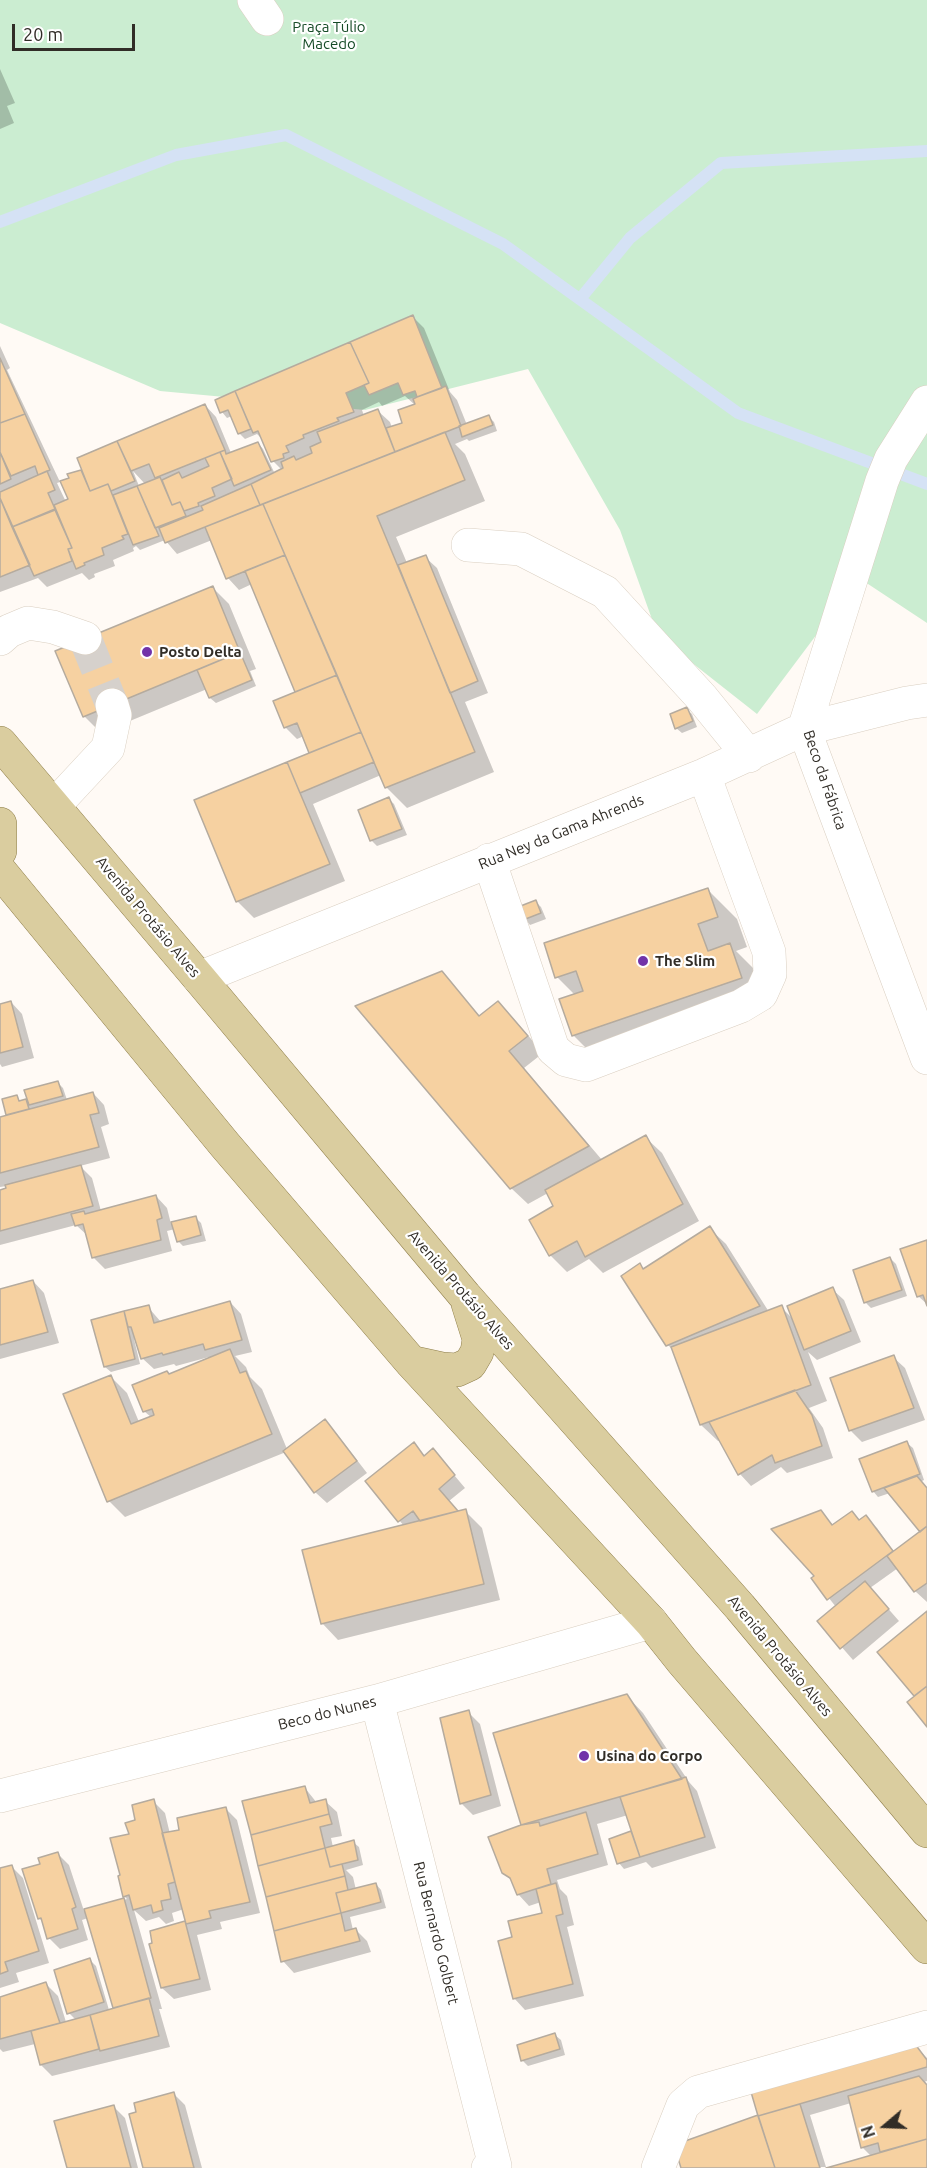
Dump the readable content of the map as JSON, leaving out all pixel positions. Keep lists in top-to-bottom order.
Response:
{
  "streets": {
    "main road": ["Avenida Protásio Alves"],
    "street": [
      "Beco da Fábrica",
      "Rua Ney da Gama Ahrends",
      "Beco do Nunes",
      "Rua Bernardo Golbert"
    ]
  },
  "crossings": [
    ["Beco da Fábrica", "Rua Ney da Gama Ahrends"],
    ["Rua Ney da Gama Ahrends", "Avenida Protásio Alves"],
    ["Beco do Nunes", "Rua Bernardo Golbert"]
  ],
  "parks": ["Praça Túlio Macedo"],
  "places": ["Posto Delta", "The Slim", "Usina do Corpo"],
  "scale_bar": "20 m",
  "north": "left"
}
